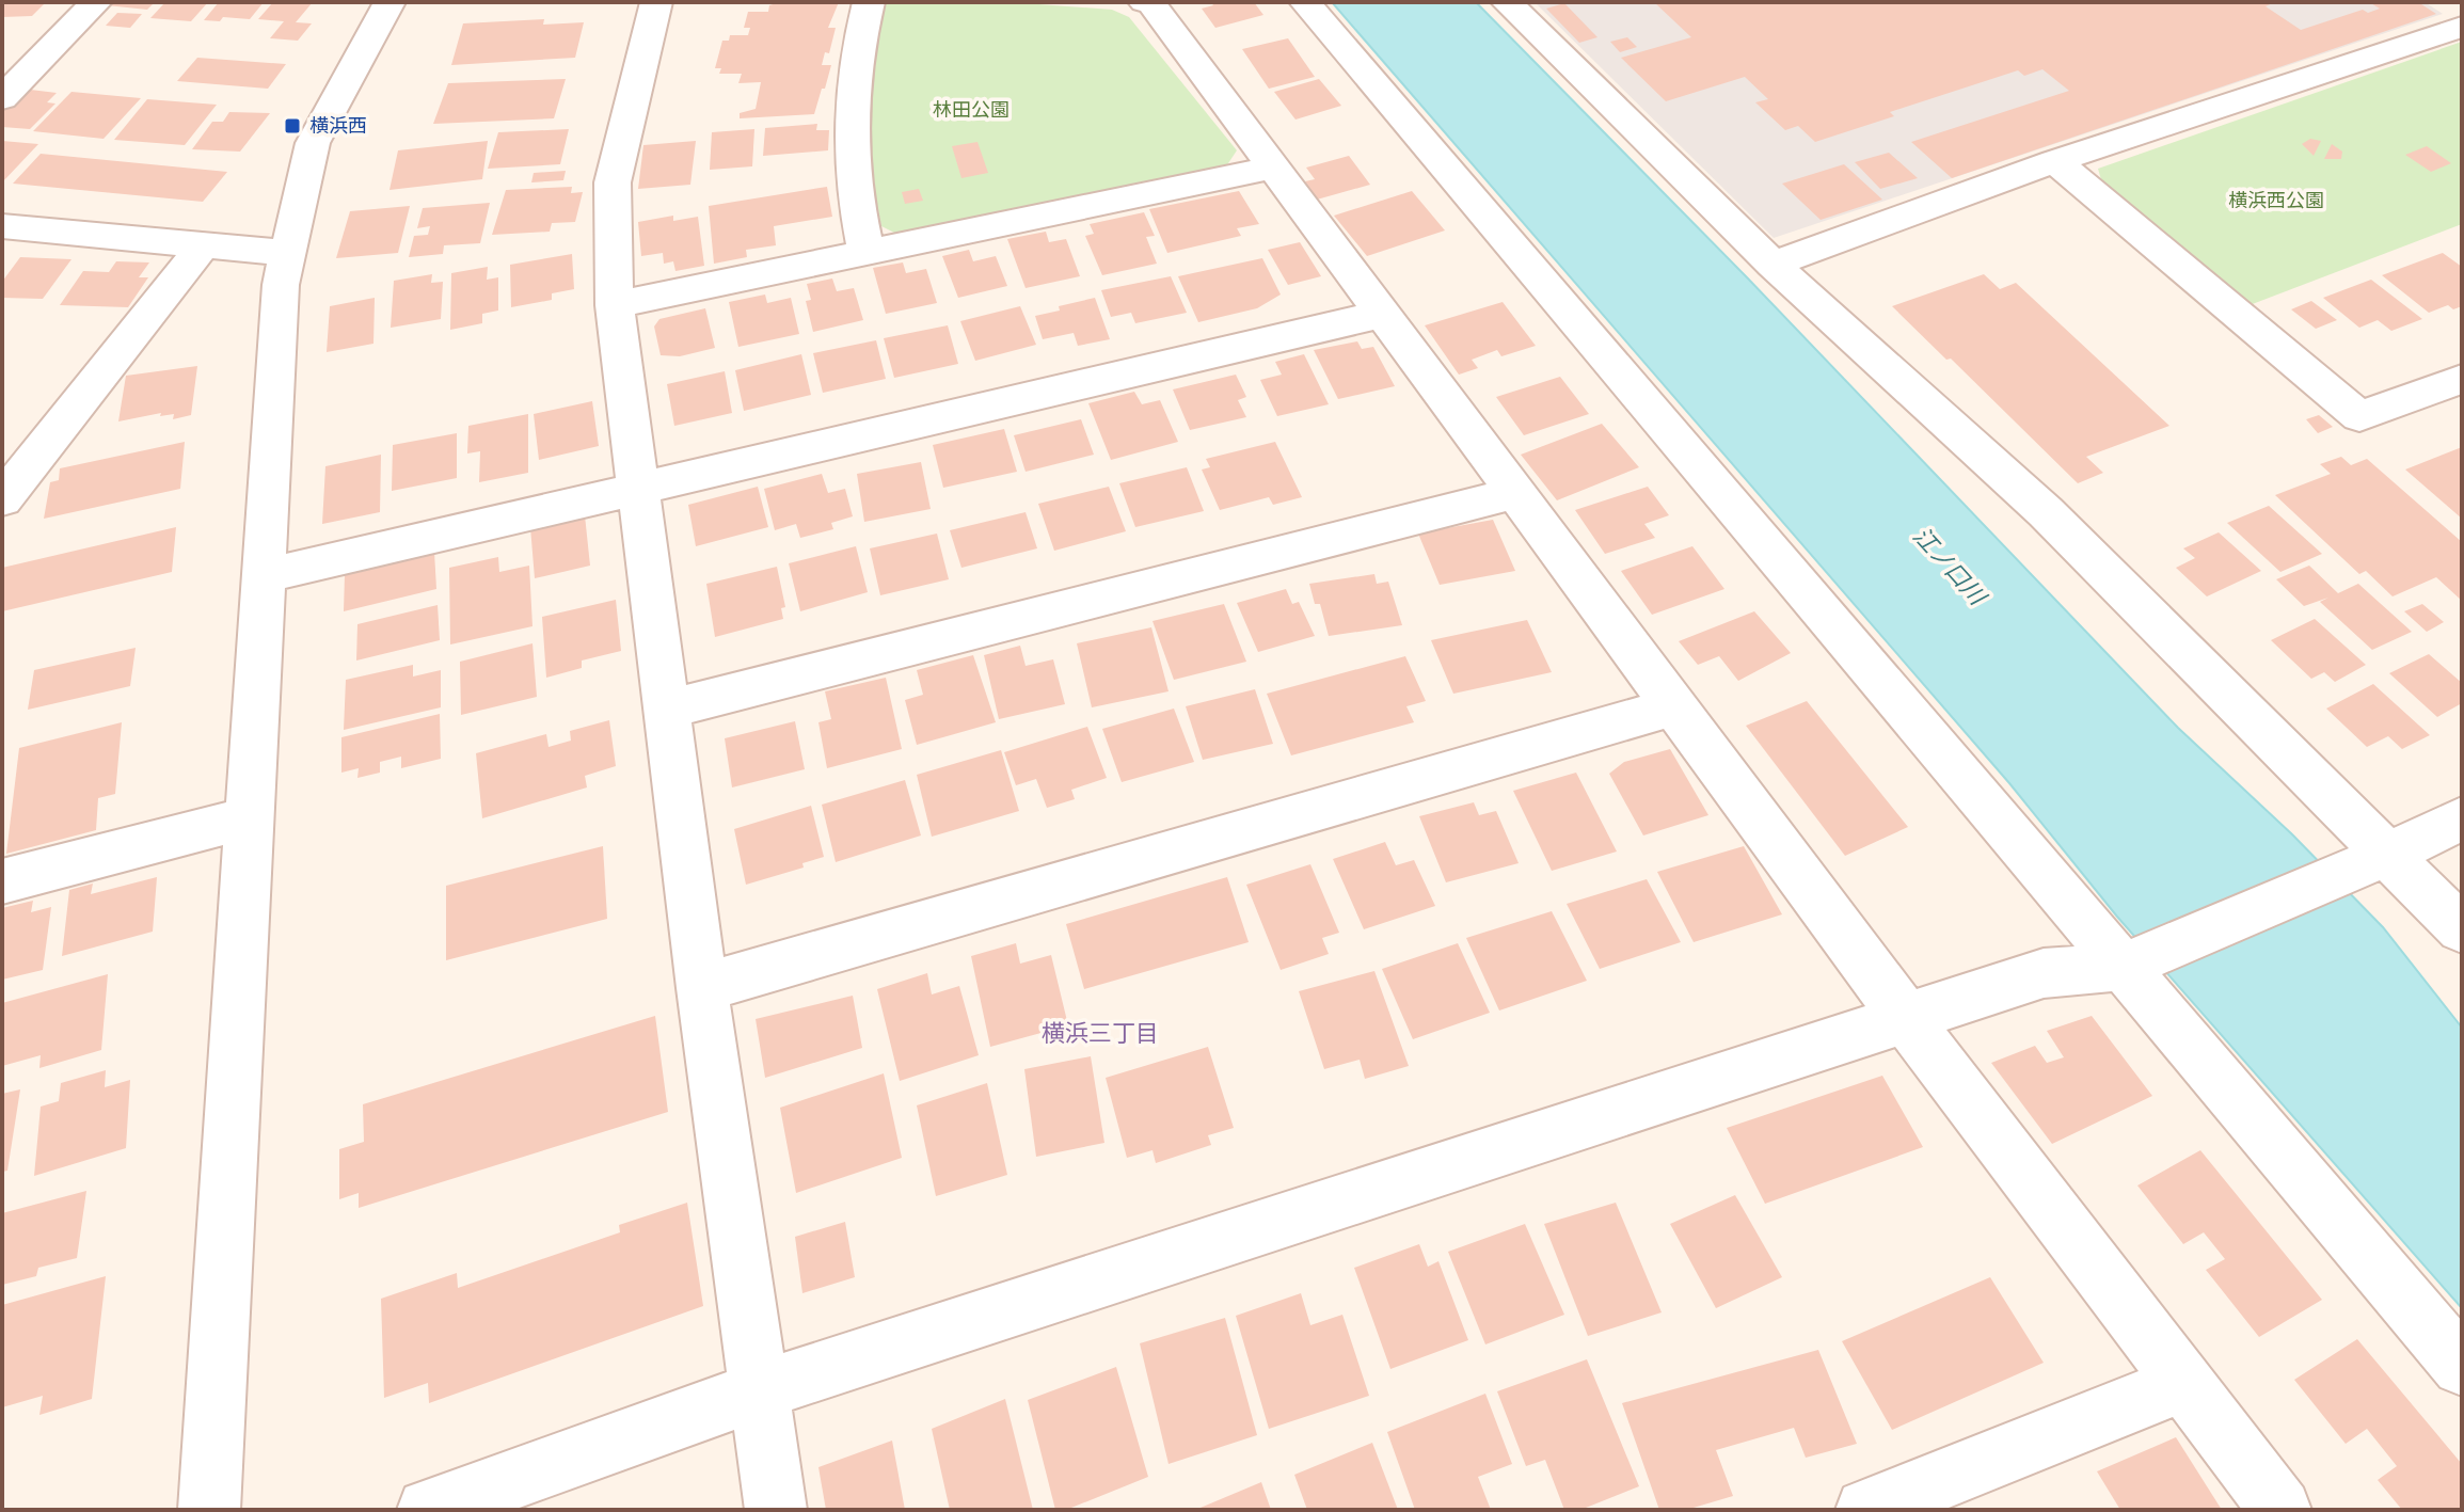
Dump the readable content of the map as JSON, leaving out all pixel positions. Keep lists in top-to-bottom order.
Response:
{
  "districts": ["横浜三丁目"],
  "water": ["江ノ口川"],
  "parks": ["林田公園", "横浜西公園"],
  "places": {
    "transit": ["横浜西"]
  }
}
